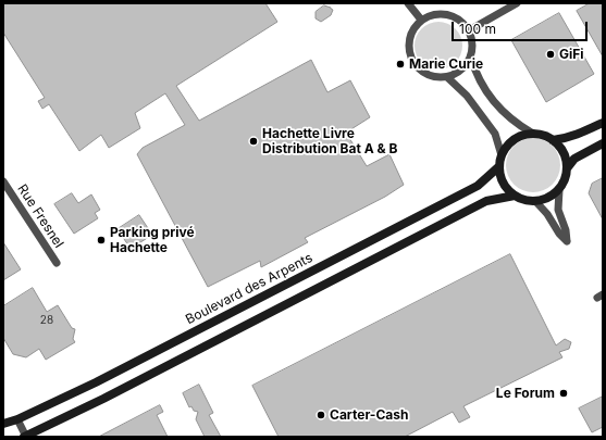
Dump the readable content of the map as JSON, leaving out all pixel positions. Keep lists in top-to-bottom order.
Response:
{
  "streets": {
    "street": ["Rue Fresnel", "Boulevard des Arpents"]
  },
  "places": [
    "GiFi",
    "Marie Curie",
    "Hachette Livre Distribution Bat A & B",
    "Parking privé Hachette",
    "Le Forum",
    "Carter-Cash"
  ],
  "house_numbers": ["28"],
  "scale_bar": "100 m"
}
